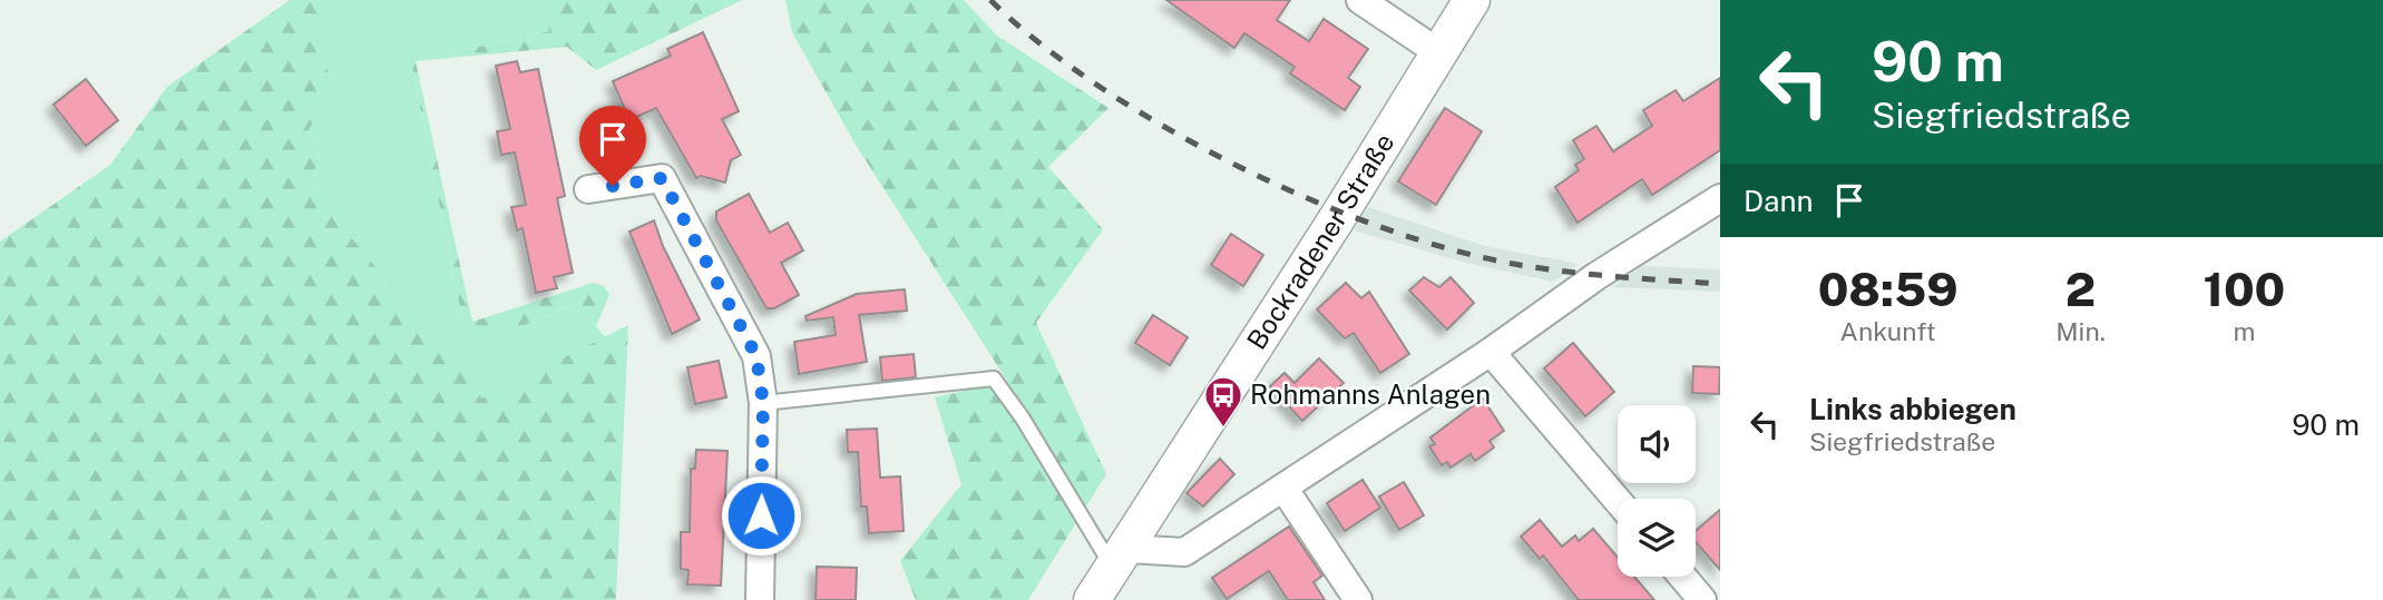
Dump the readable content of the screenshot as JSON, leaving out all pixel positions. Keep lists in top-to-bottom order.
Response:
{
  "streets": {
    "street": ["Bockradener Straße"]
  },
  "places": {
    "bus stop": ["Rohmanns Anlagen"]
  },
  "page": {
    "turn": ["90 m", "Siegfriedstraße"],
    "then": "Dann",
    "eta": [
      "08:59",
      "Ankunft",
      "2",
      "Min.",
      "100",
      "m"
    ],
    "list": [
      {
        "name": "Links abbiegen",
        "note": "Siegfriedstraße",
        "value": "90 m"
      }
    ]
  }
}
